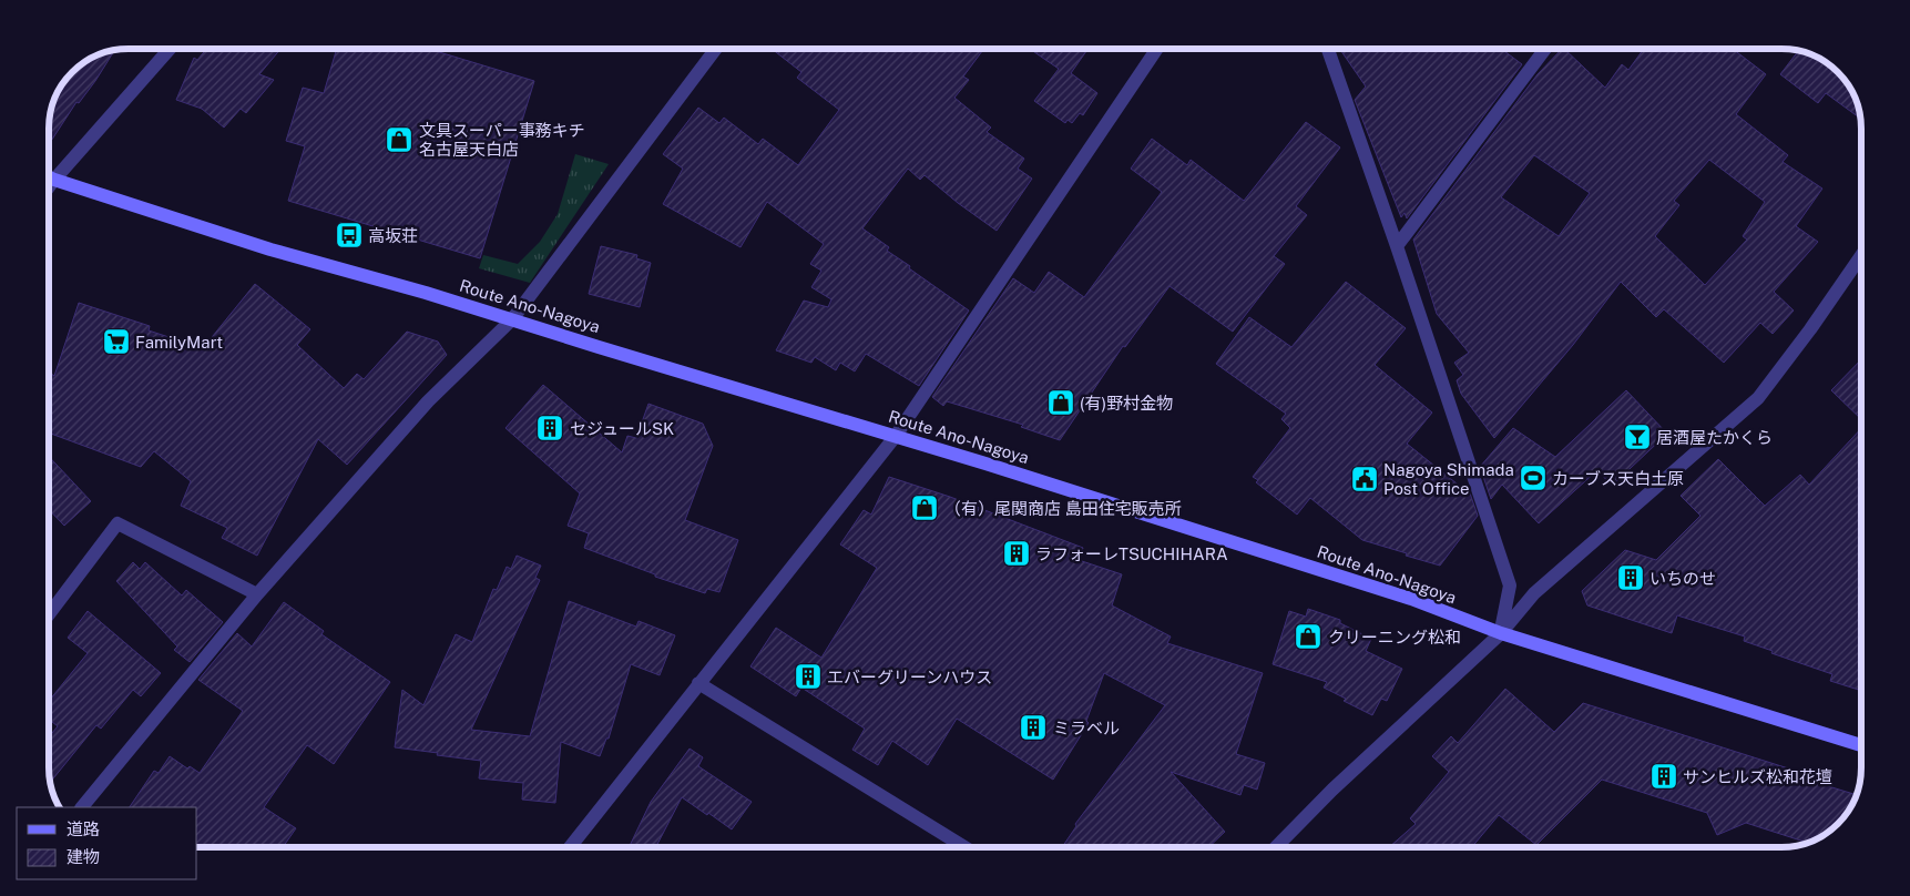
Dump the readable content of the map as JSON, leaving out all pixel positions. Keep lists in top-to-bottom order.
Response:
{
  "streets": {
    "main road": ["Route Ano-Nagoya"]
  },
  "places": {
    "shop": [
      "文具スーパー事務キチ 名古屋天白店",
      "(有)野村金物",
      "（有）尾関商店 島田住宅販売所",
      "クリーニング松和"
    ],
    "bus stop": ["高坂荘"],
    "supermarket": ["FamilyMart"],
    "building": [
      "セジュールSK",
      "ラフォーレTSUCHIHARA",
      "いちのせ",
      "エバーグリーンハウス",
      "ミラベル",
      "サンヒルズ松和花壇"
    ],
    "bar": ["居酒屋たかくら"],
    "sports": ["カーブス天白土原"],
    "public building": ["Nagoya Shimada Post Office"]
  },
  "legend": ["道路", "建物"]
}
